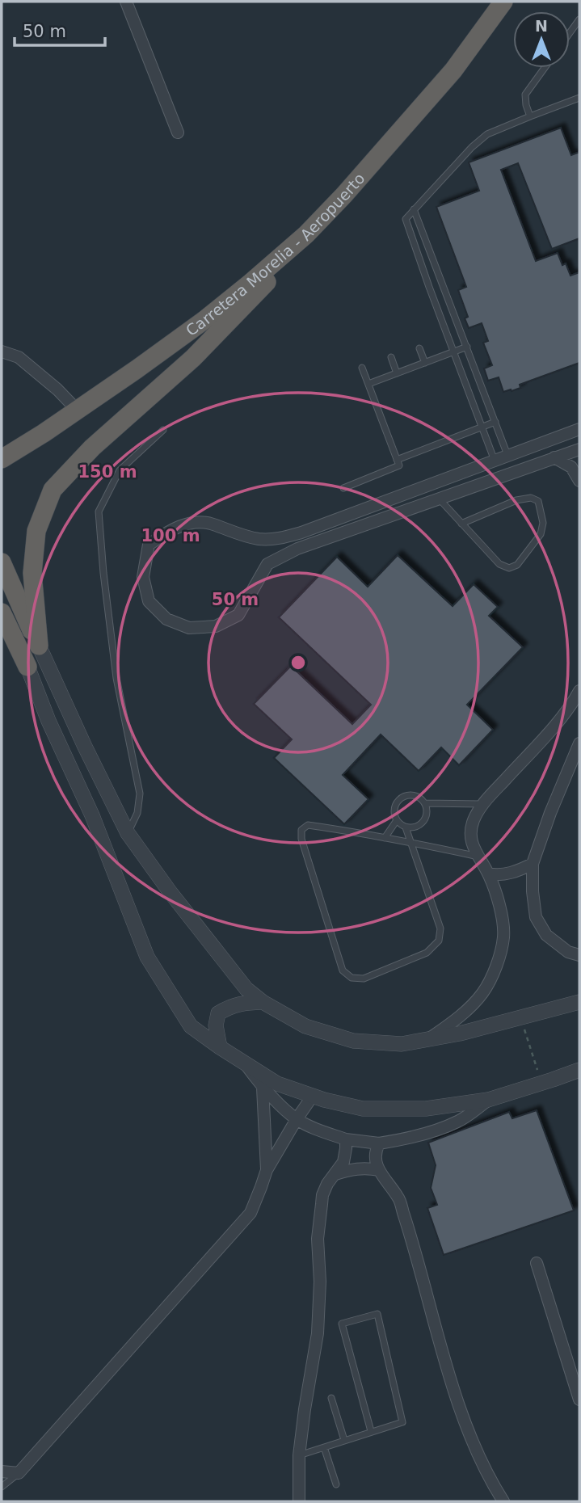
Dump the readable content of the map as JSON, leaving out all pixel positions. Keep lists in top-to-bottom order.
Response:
{
  "streets": {
    "highway": ["Carretera Morelia - Aeropuerto"]
  },
  "scale_bar": "50 m",
  "north": "top",
  "rings": ["150 m", "100 m", "50 m"]
}
